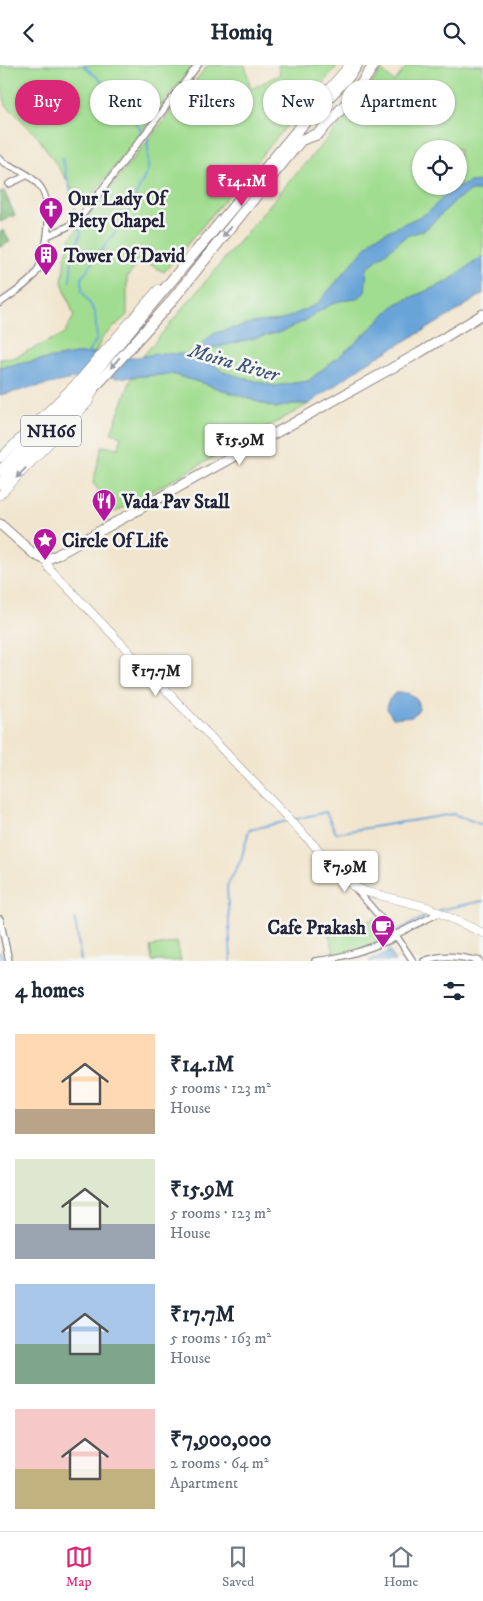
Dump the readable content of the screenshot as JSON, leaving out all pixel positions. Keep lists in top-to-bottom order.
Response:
{
  "streets": {
    "highway": ["NH66"]
  },
  "water": ["Moira River"],
  "places": {
    "church": ["Our Lady Of Piety Chapel"],
    "building": ["Tower Of David"],
    "restaurant": ["Vada Pav Stall"],
    "place": ["Circle Of Life"],
    "cafe": ["Cafe Prakash"]
  },
  "page": {
    "header": "Homiq",
    "chip": [
      "Buy",
      "Rent",
      "Filters",
      "New",
      "Apartment"
    ],
    "price": [
      "₹14.1M",
      "₹15.9M",
      "₹17.7M",
      "₹7.9M"
    ],
    "heading": "4 homes",
    "list": [
      {
        "name": "₹14.1M",
        "note": "5 rooms · 123 m² · House"
      },
      {
        "name": "₹15.9M",
        "note": "5 rooms · 123 m² · House"
      },
      {
        "name": "₹17.7M",
        "note": "5 rooms · 163 m² · House"
      },
      {
        "name": "₹7,900,000",
        "note": "2 rooms · 64 m² · Apartment"
      }
    ],
    "tabs": ["Map", "Saved", "Home"]
  }
}
